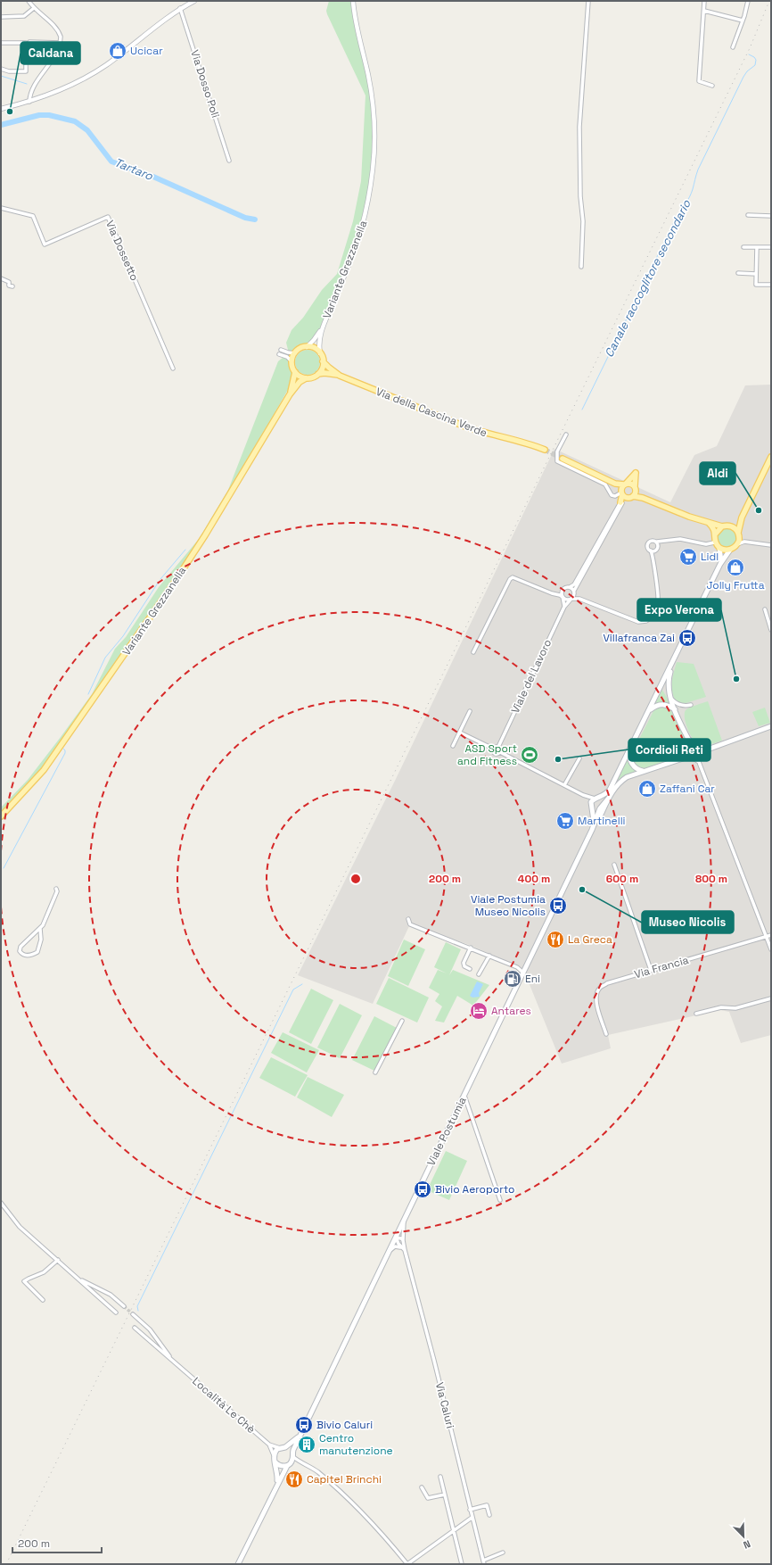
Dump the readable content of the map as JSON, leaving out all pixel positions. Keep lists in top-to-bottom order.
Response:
{
  "streets": {
    "main road": ["Variante Grezzanella", "Via della Cascina Verde", "Viale Postumia"],
    "street": [
      "Via Dosso Poli",
      "Via Dossetto",
      "Viale del Lavoro",
      "Via Francia",
      "Località Le Chè",
      "Via Caluri"
    ]
  },
  "crossings": [
    ["Viale Postumia", "Località Le Chè"],
    ["Viale Postumia", "Via Caluri"]
  ],
  "water": ["Tartaro", "Canale raccoglitore secondario"],
  "places": {
    "shop": ["Ucicar", "Jolly Frutta", "Zaffani Car"],
    "other": [
      "Caldana",
      "Aldi",
      "Expo Verona",
      "Cordioli Reti",
      "Museo Nicolis"
    ],
    "supermarket": ["Lidl", "Martinelli"],
    "bus stop": [
      "Villafranca Zai",
      "Viale Postumia Museo Nicolis",
      "Bivio Aeroporto",
      "Bivio Caluri"
    ],
    "sports": ["ASD Sport and Fitness"],
    "restaurant": ["La Greca", "Capitel Brinchi"],
    "fuel station": ["Eni"],
    "hotel": ["Antares"],
    "building": ["Centro manutenzione"]
  },
  "scale_bar": "200 m",
  "north": "bottom right",
  "rings": [
    "200 m",
    "400 m",
    "600 m",
    "800 m"
  ]
}
